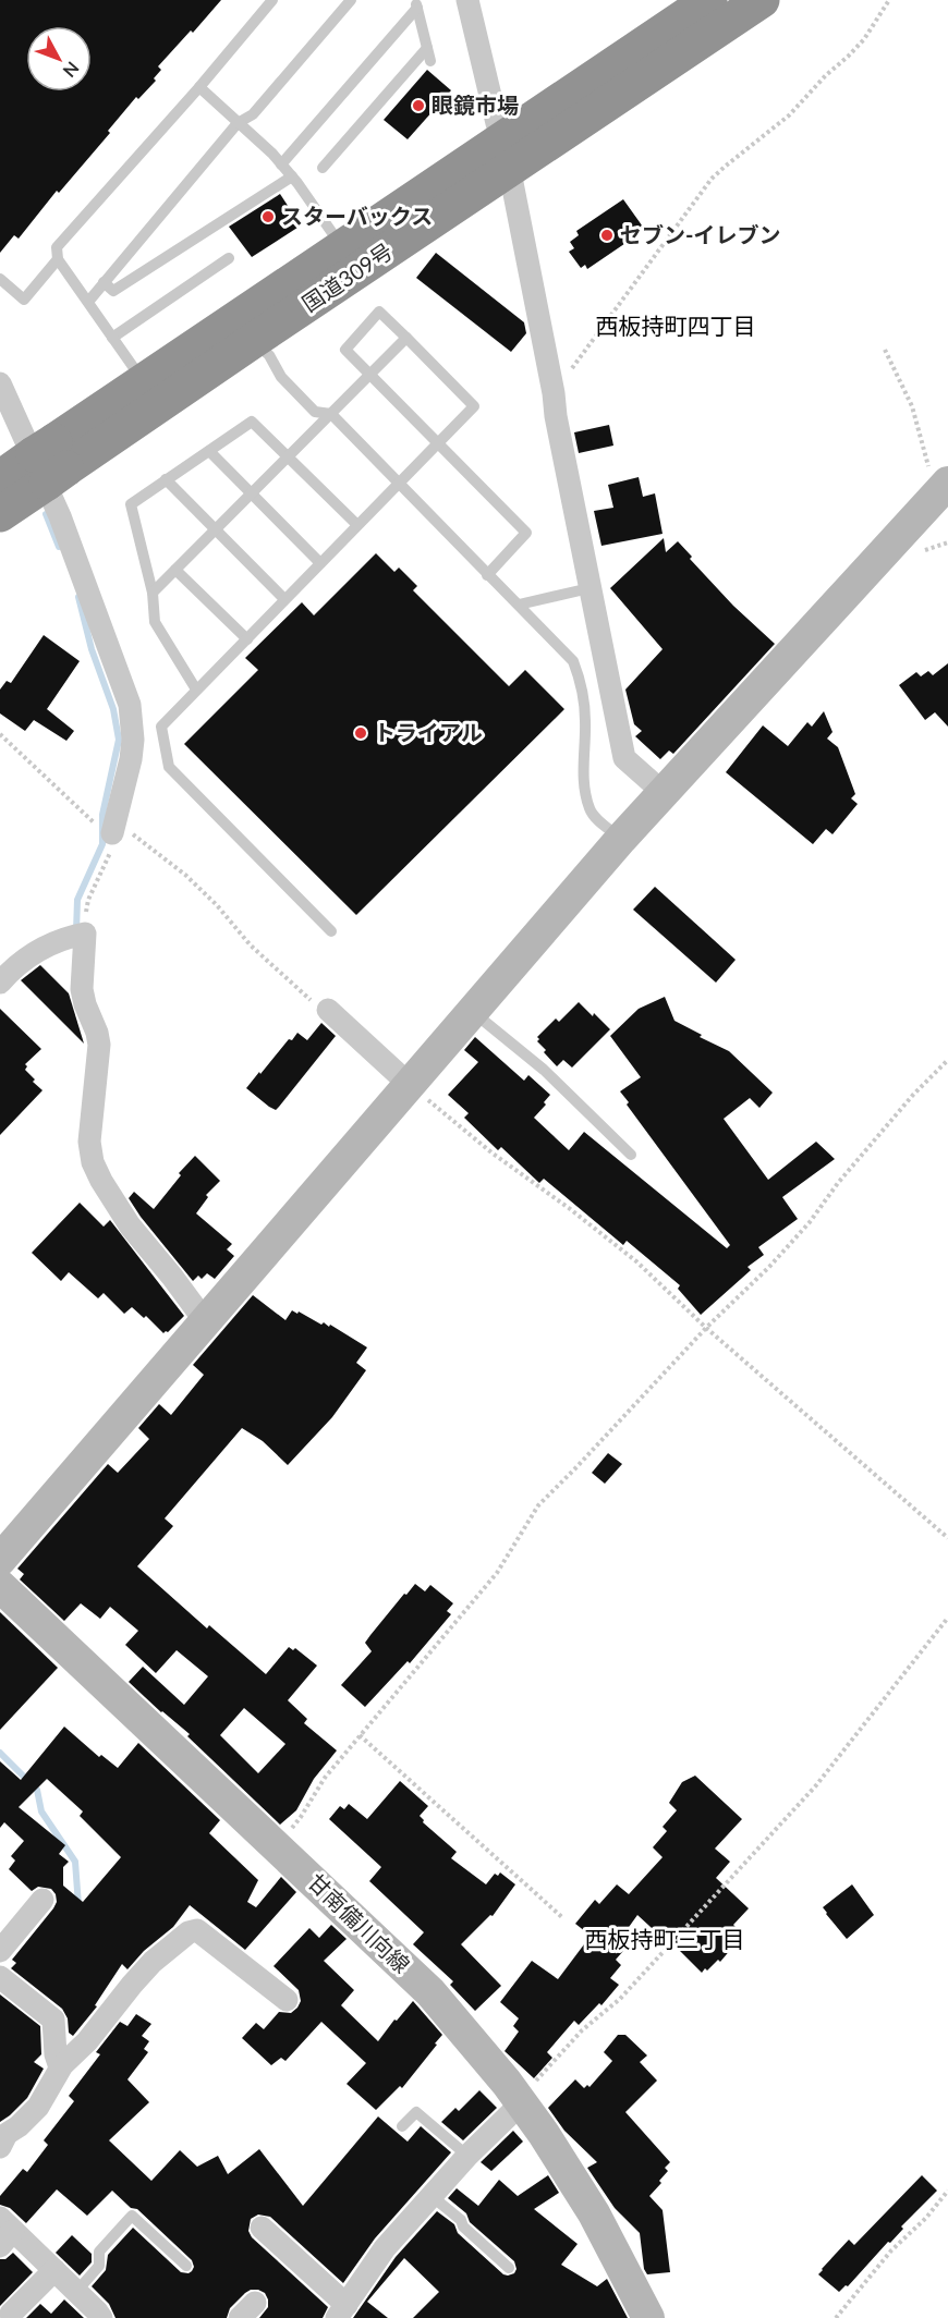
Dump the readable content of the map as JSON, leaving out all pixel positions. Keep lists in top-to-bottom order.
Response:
{
  "streets": {
    "highway": ["国道309号"],
    "street": ["甘南備川向線"]
  },
  "districts": ["西板持町四丁目", "西板持町三丁目"],
  "places": [
    "眼鏡市場",
    "スターバックス",
    "セブン-イレブン",
    "トライアル"
  ],
  "north": "bottom right"
}
